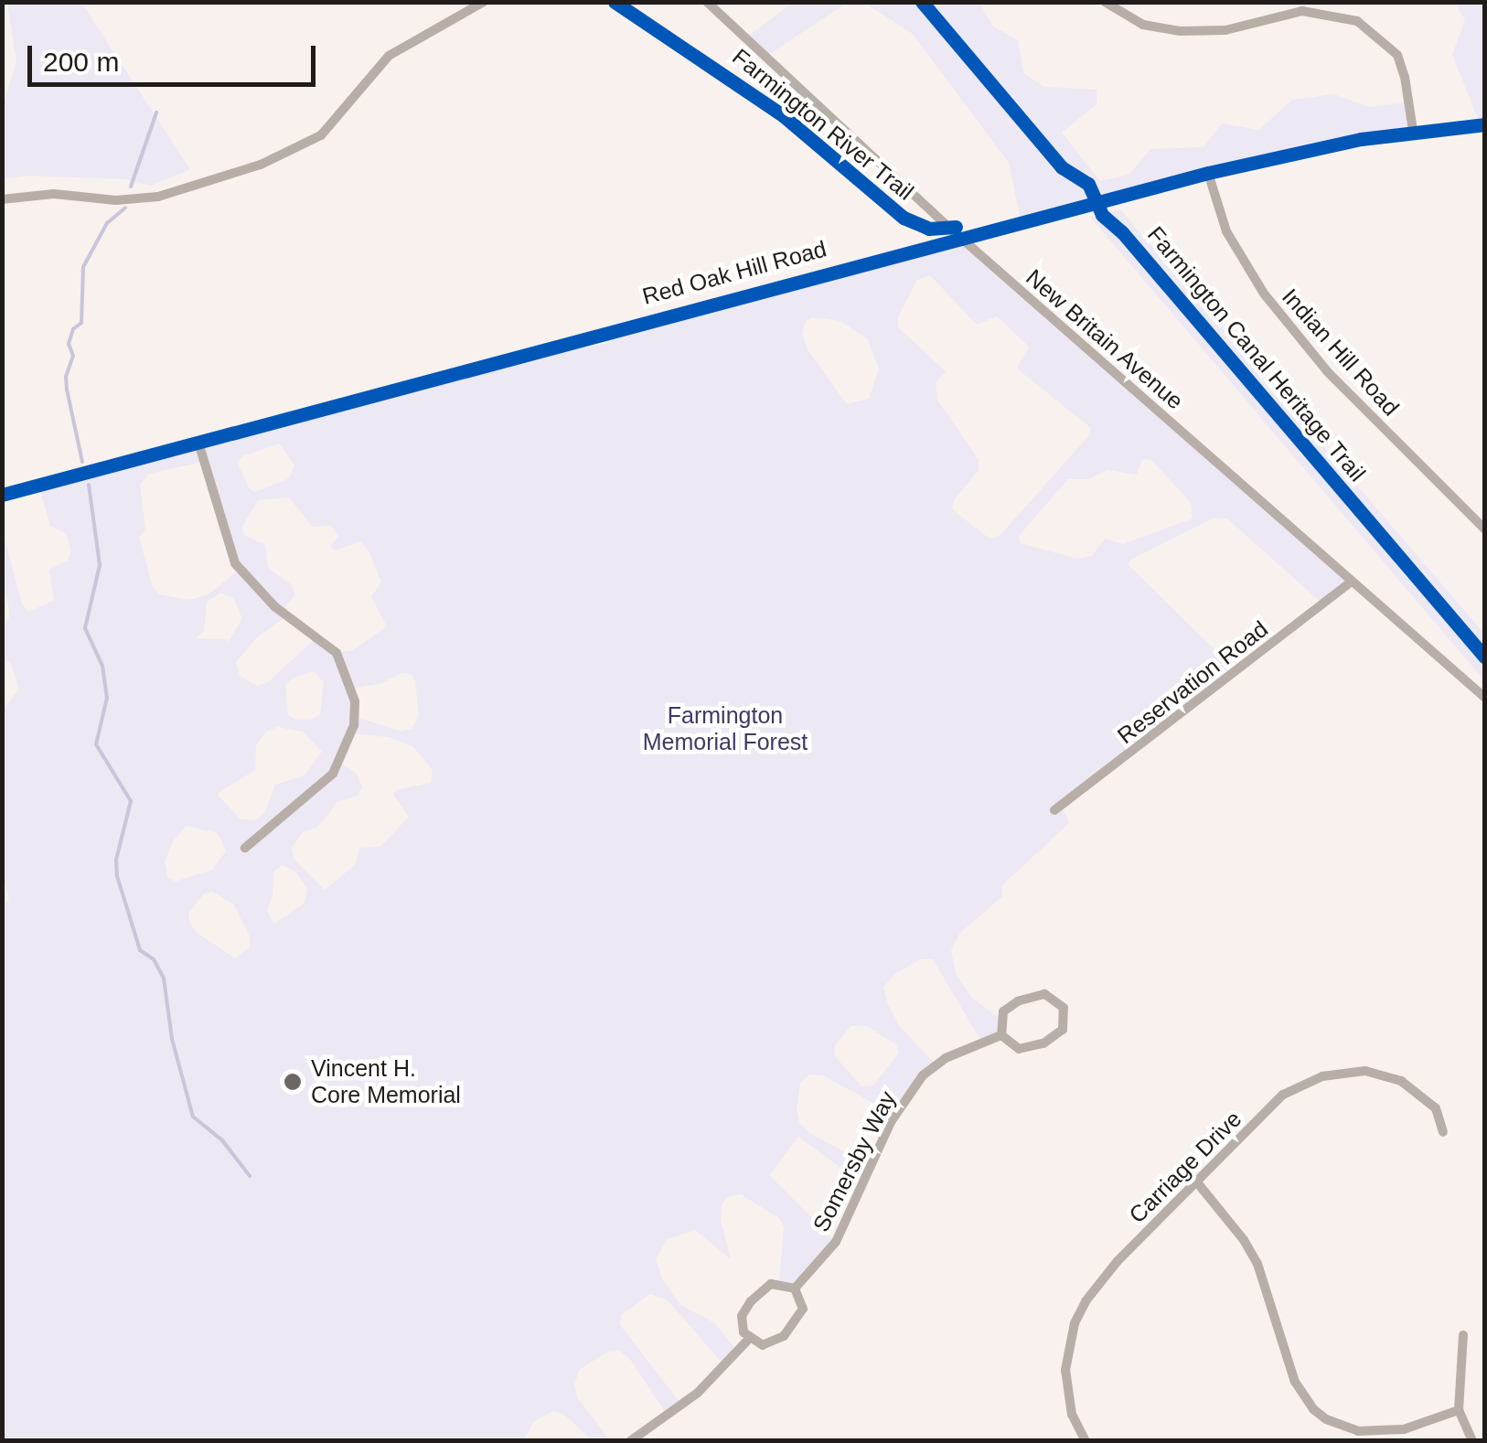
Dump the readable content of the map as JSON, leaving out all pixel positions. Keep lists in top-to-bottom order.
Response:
{
  "streets": {
    "street": [
      "Red Oak Hill Road",
      "New Britain Avenue",
      "Indian Hill Road",
      "Reservation Road",
      "Somersby Way",
      "Carriage Drive"
    ],
    "cycle path": ["Farmington River Trail", "Farmington Canal Heritage Trail"]
  },
  "crossings": [
    ["Red Oak Hill Road", "New Britain Avenue"],
    ["Red Oak Hill Road", "Indian Hill Road"],
    ["New Britain Avenue", "Reservation Road"]
  ],
  "parks": ["Farmington Memorial Forest"],
  "places": ["Vincent H. Core Memorial"],
  "scale_bar": "200 m"
}
